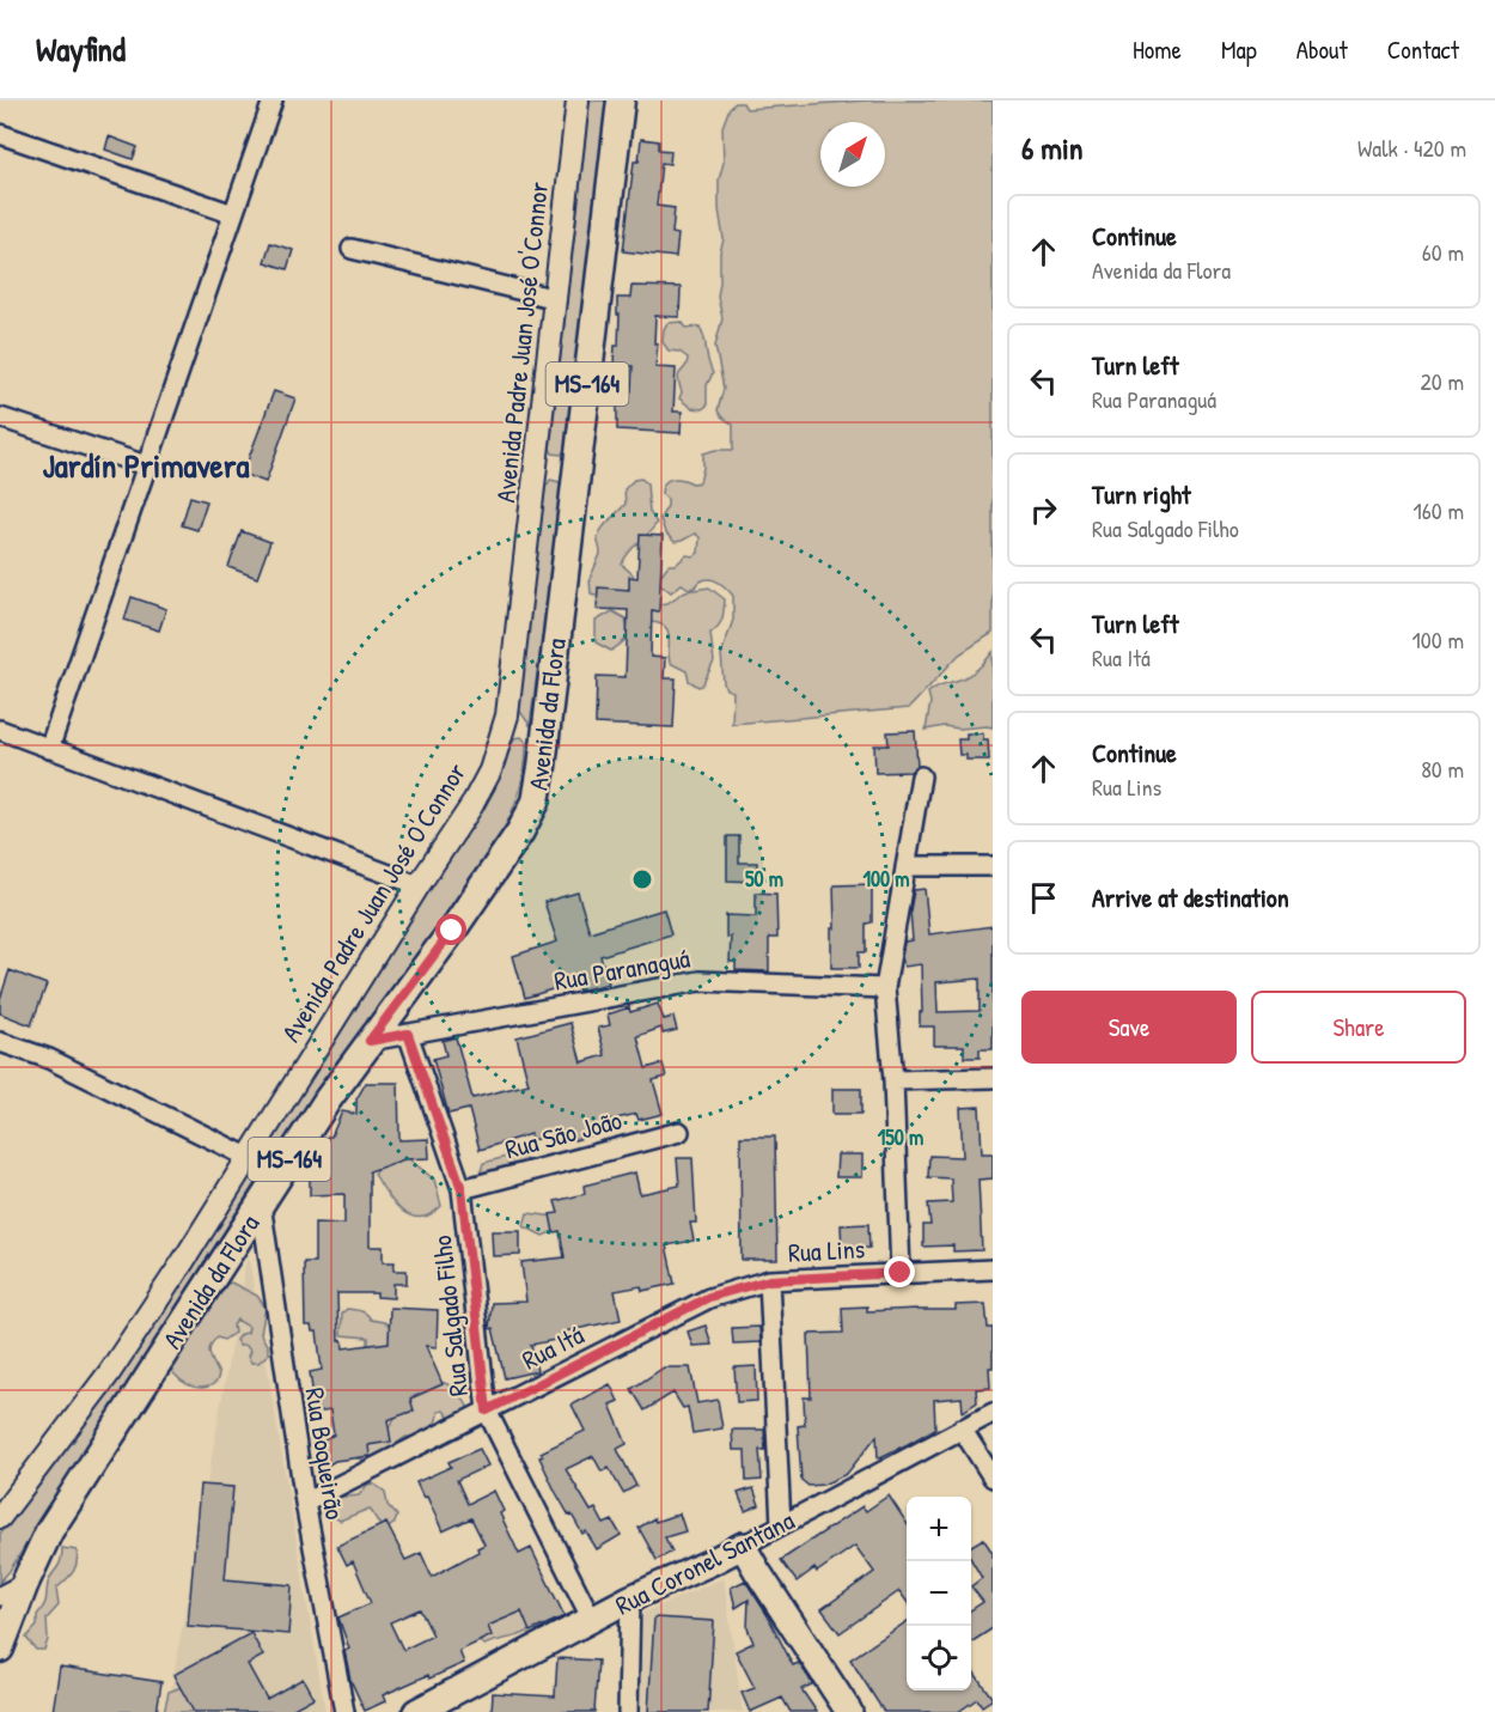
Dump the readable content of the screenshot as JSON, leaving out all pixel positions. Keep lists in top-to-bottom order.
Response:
{
  "streets": {
    "main road": ["MS-164", "Avenida da Flora", "Rua Coronel Santana"],
    "street": [
      "Avenida Padre Juan José O'Connor",
      "Rua Paranaguá",
      "Rua São João",
      "Rua Lins",
      "Rua Salgado Filho",
      "Rua Itá",
      "Rua Boqueirão"
    ]
  },
  "crossings": [
    ["Avenida da Flora", "Rua Paranaguá"],
    ["Avenida da Flora", "Rua Boqueirão"],
    ["Rua Paranaguá", "Rua Salgado Filho"],
    ["Rua São João", "Rua Salgado Filho"],
    ["Rua Lins", "Rua Itá"],
    ["Rua Salgado Filho", "Rua Itá"],
    ["Rua Salgado Filho", "Rua Coronel Santana"],
    ["Rua Itá", "Rua Boqueirão"]
  ],
  "districts": ["Jardín Primavera"],
  "north": "top right",
  "page": {
    "header": "Wayfind",
    "nav": [
      "Home",
      "Map",
      "About",
      "Contact"
    ],
    "heading": ["6 min", "Walk · 420 m"],
    "list": [
      ["Continue", "Avenida da Flora", "60 m"],
      ["Turn left", "Rua Paranaguá", "20 m"],
      ["Turn right", "Rua Salgado Filho", "160 m"],
      ["Turn left", "Rua Itá", "100 m"],
      ["Continue", "Rua Lins", "80 m"],
      "Arrive at destination"
    ],
    "buttons": ["Save", "Share"],
    "map_buttons": ["+", "−"]
  },
  "rings": ["50 m", "100 m", "150 m"]
}
